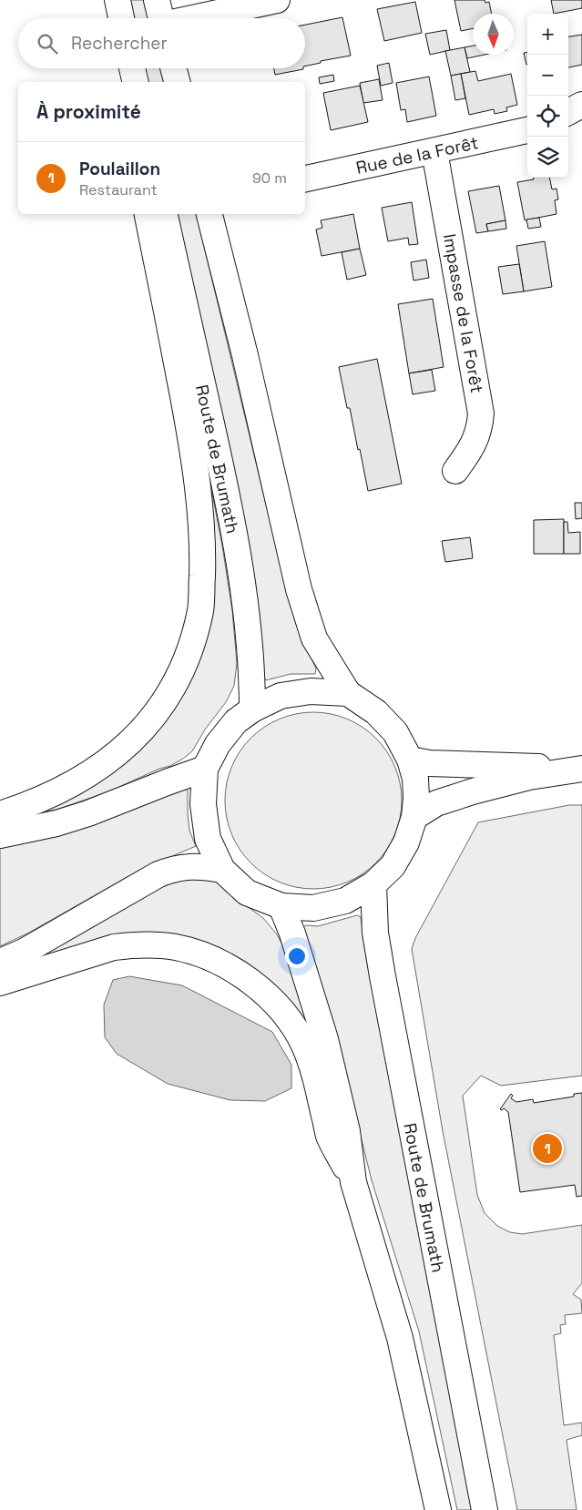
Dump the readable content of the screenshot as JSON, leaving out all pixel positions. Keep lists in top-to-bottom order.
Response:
{
  "streets": {
    "main road": ["Rue de la Forêt", "Impasse de la Forêt", "Route de Brumath"]
  },
  "crossings": [
    ["Rue de la Forêt", "Impasse de la Forêt"]
  ],
  "north": "bottom",
  "page": {
    "map_buttons": ["+", "−"],
    "search": "Rechercher",
    "heading": "À proximité",
    "list": [
      {
        "mark": "1",
        "name": "Poulaillon",
        "note": "Restaurant",
        "value": "90 m"
      }
    ],
    "pins": "1"
  }
}
